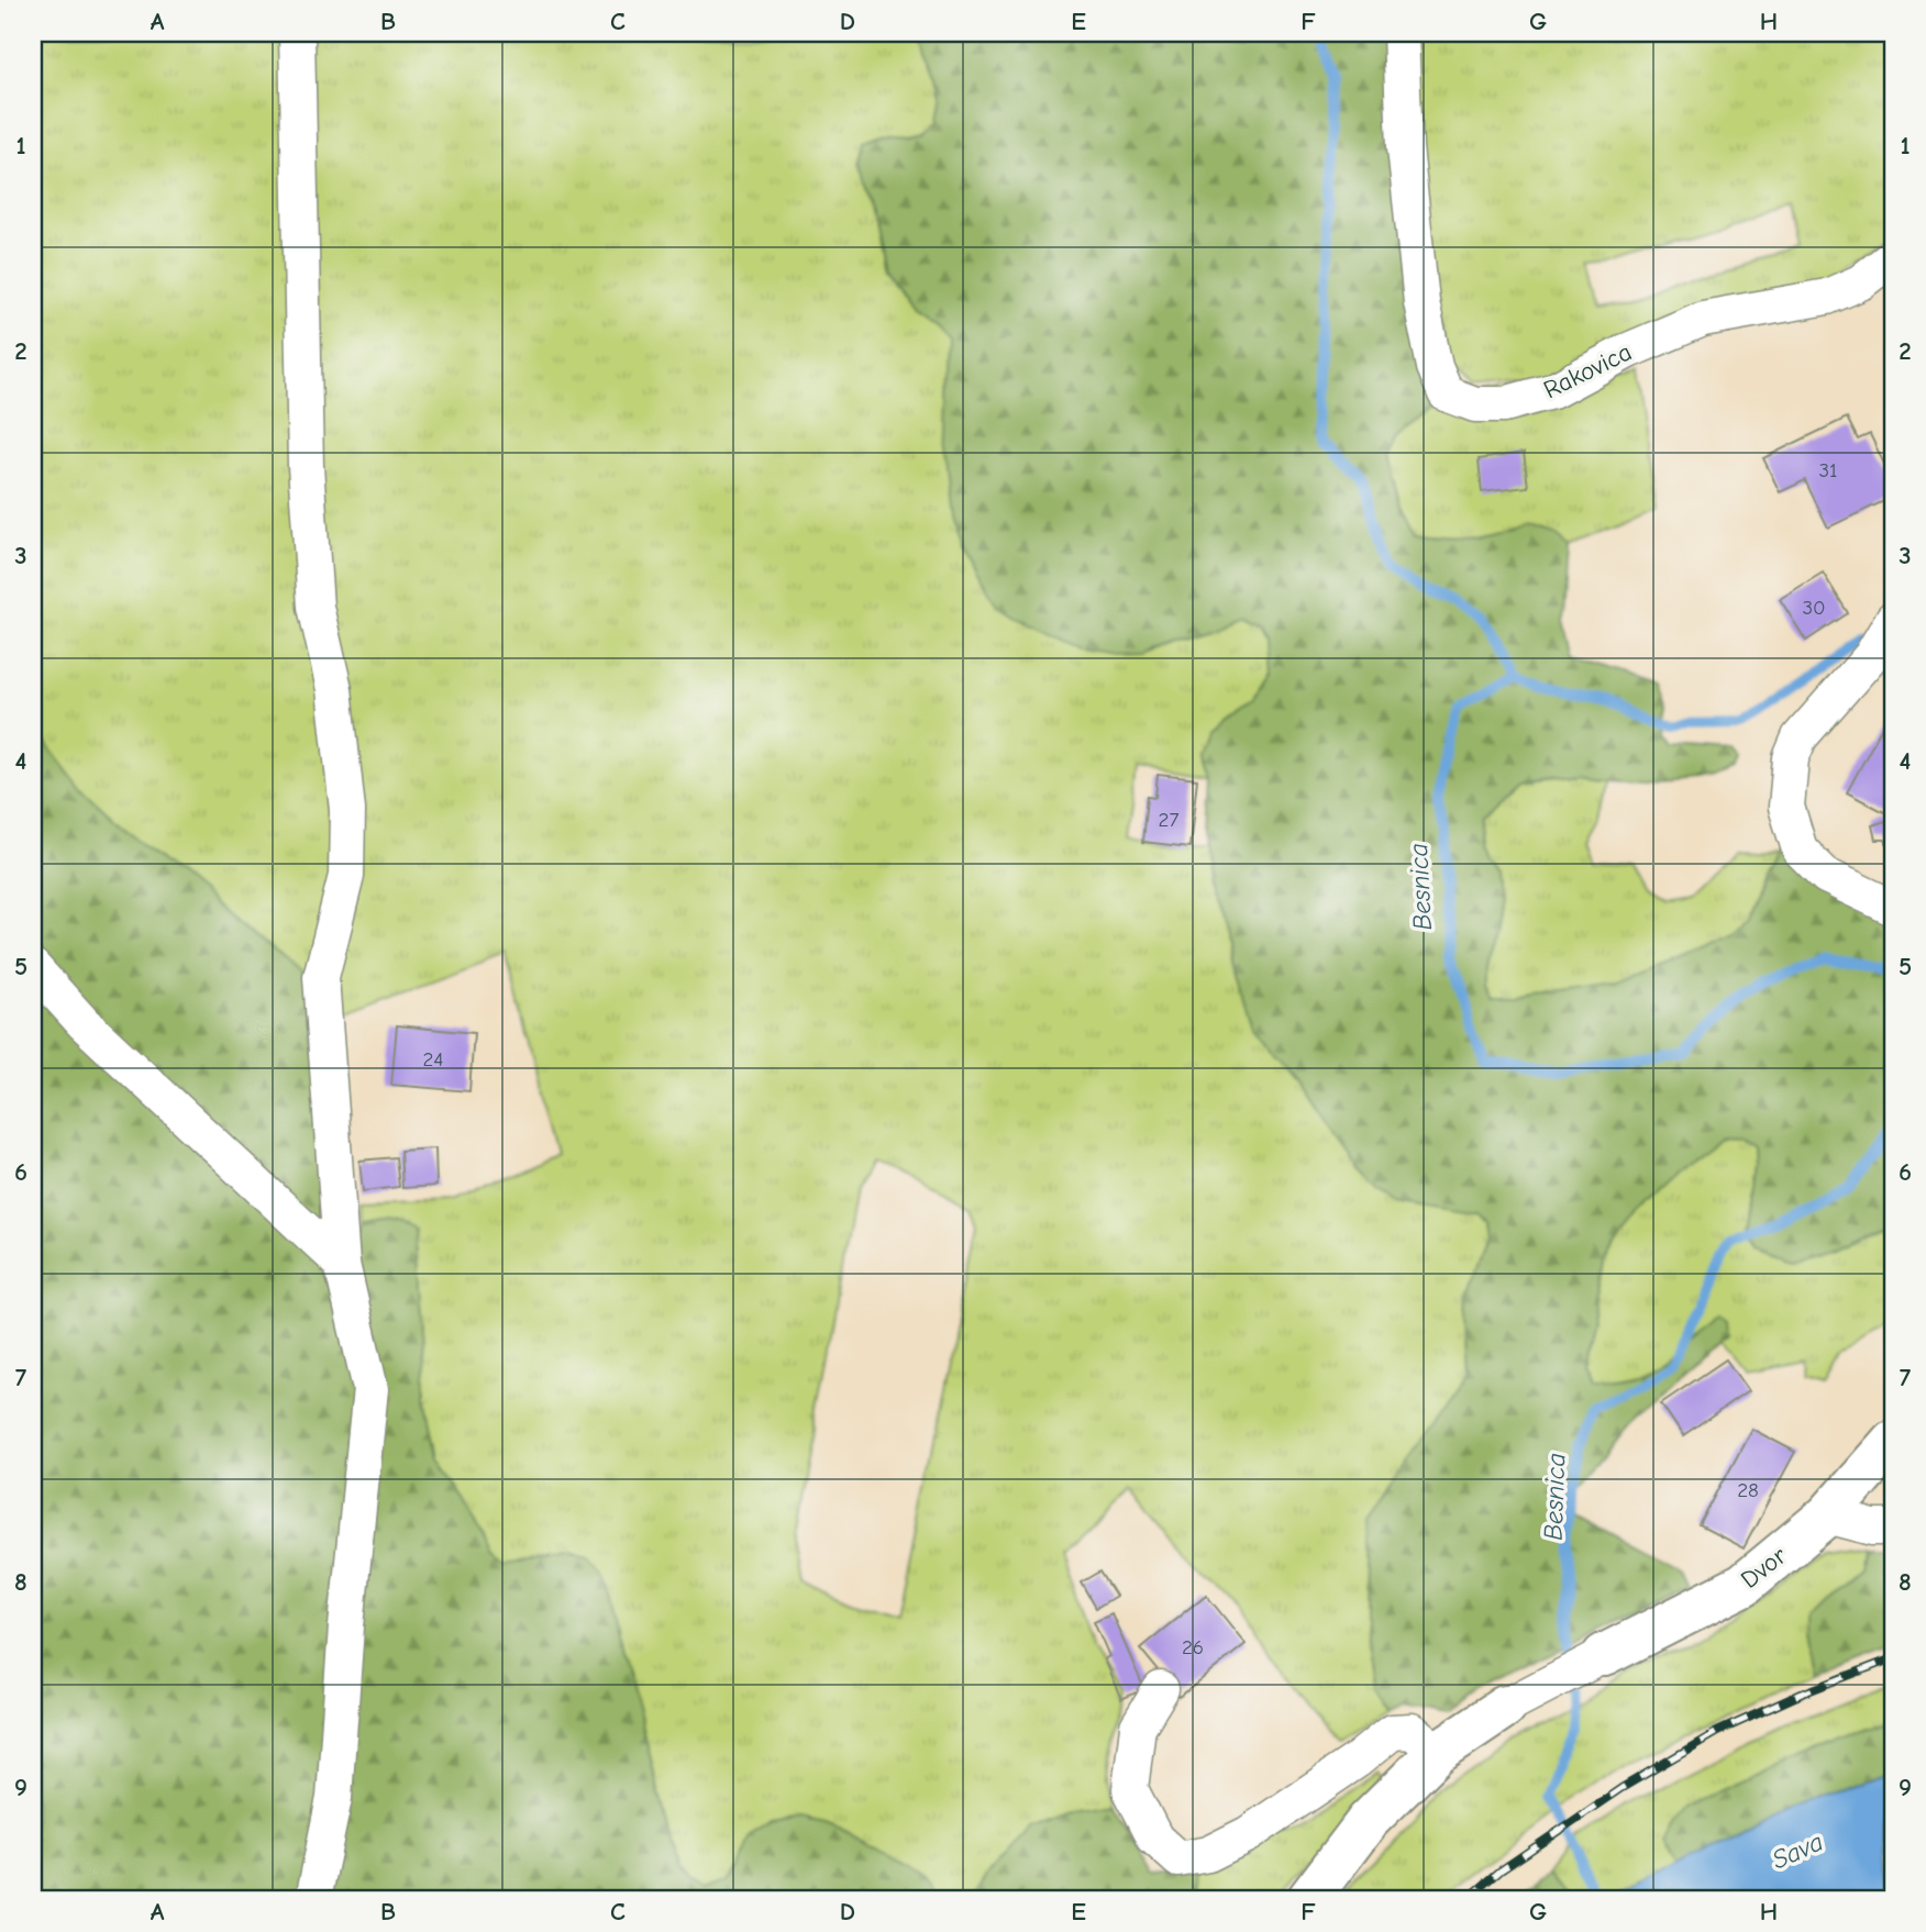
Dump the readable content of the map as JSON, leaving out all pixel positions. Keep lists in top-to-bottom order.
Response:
{
  "streets": {
    "street": ["Rakovica", "Dvor"]
  },
  "water": ["Besnica", "Sava"],
  "house_numbers": [
    "31",
    "30",
    "27",
    "24",
    "28",
    "26"
  ],
  "grid": {
    "columns": [
      "A",
      "B",
      "C",
      "D",
      "E",
      "F",
      "G",
      "H"
    ],
    "rows": [
      "1",
      "2",
      "3",
      "4",
      "5",
      "6",
      "7",
      "8",
      "9"
    ]
  }
}
